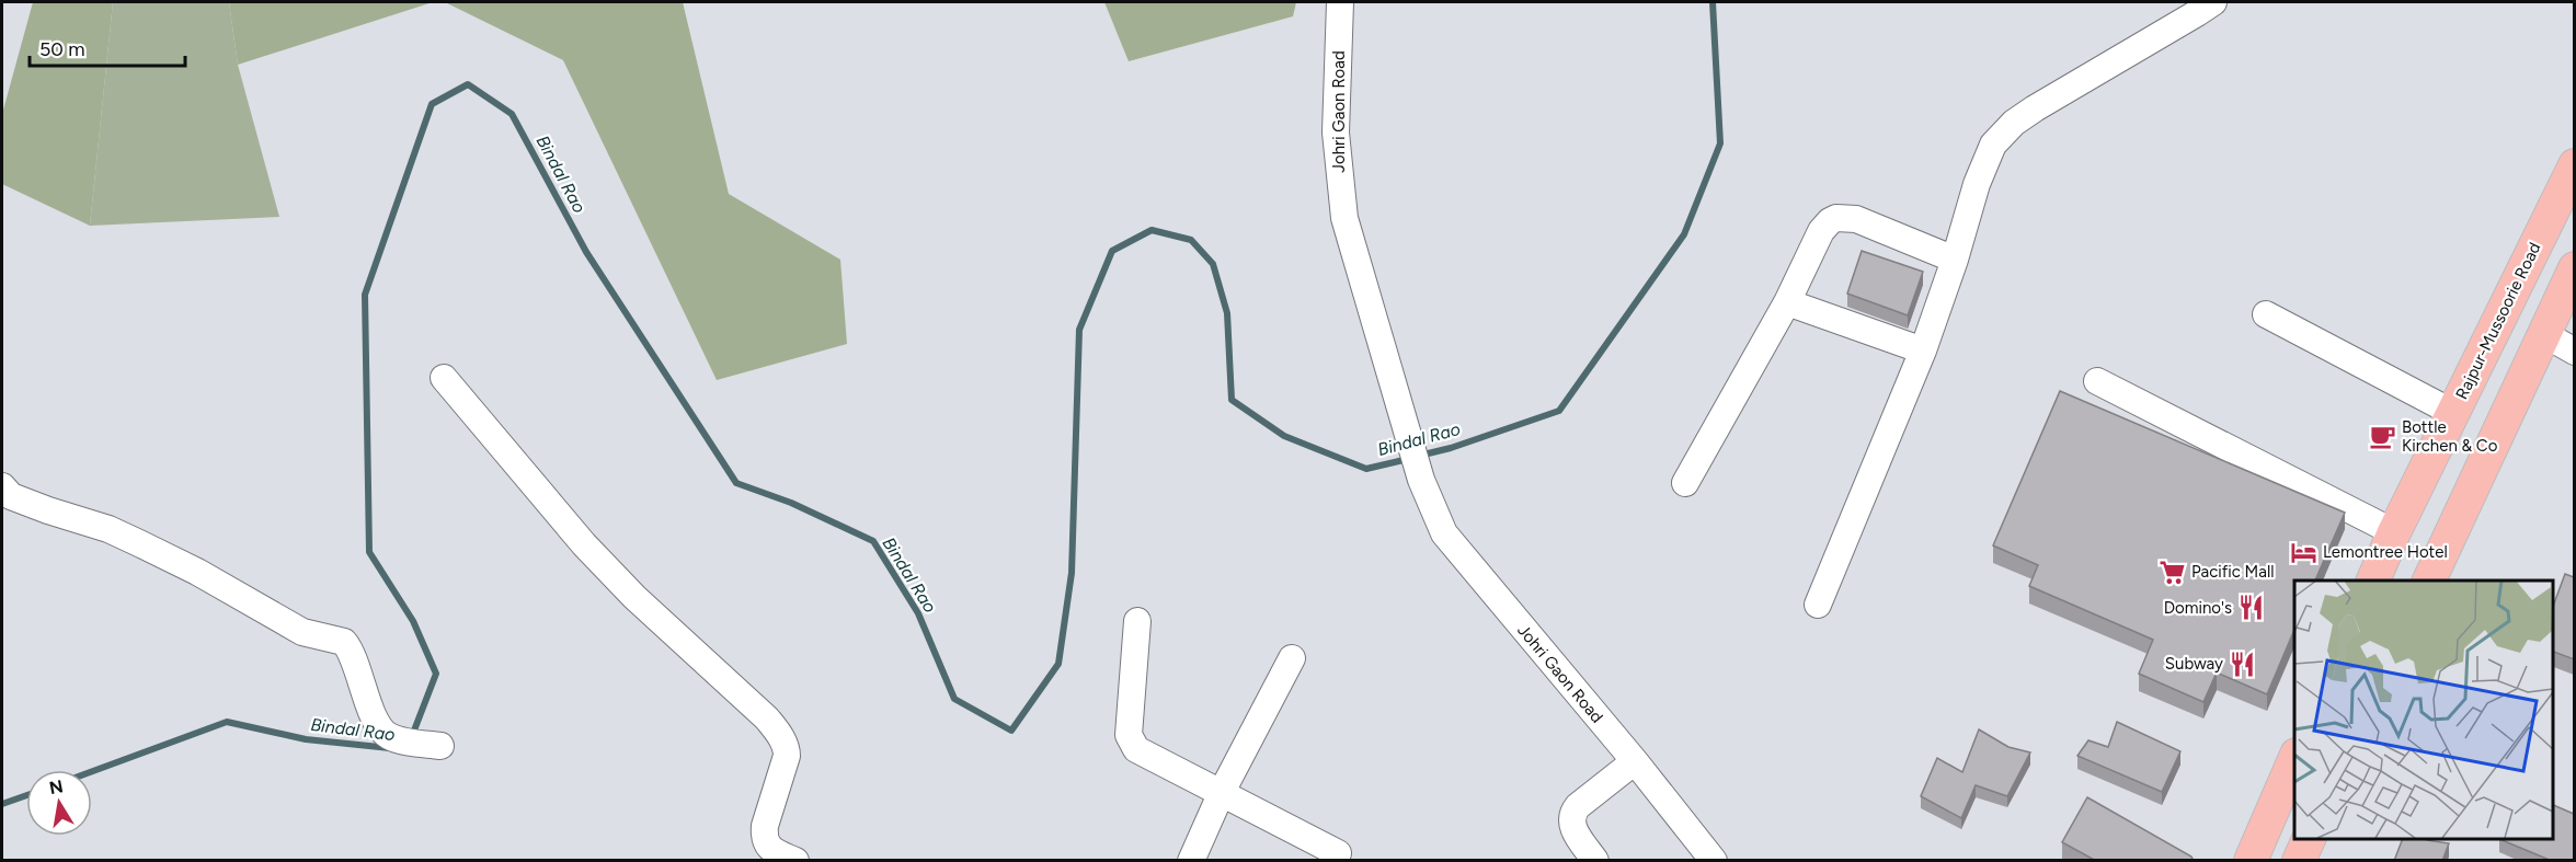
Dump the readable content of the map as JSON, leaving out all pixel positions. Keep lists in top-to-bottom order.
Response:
{
  "streets": {
    "main road": ["Rajpur-Mussoorie Road"],
    "street": ["Johri Gaon Road"]
  },
  "water": ["Bindal Rao"],
  "places": {
    "cafe": ["Bottle Kirchen & Co"],
    "hotel": ["Lemontree Hotel"],
    "supermarket": ["Pacific Mall"],
    "restaurant": ["Domino's", "Subway"]
  },
  "scale_bar": "50 m",
  "north": "top"
}
